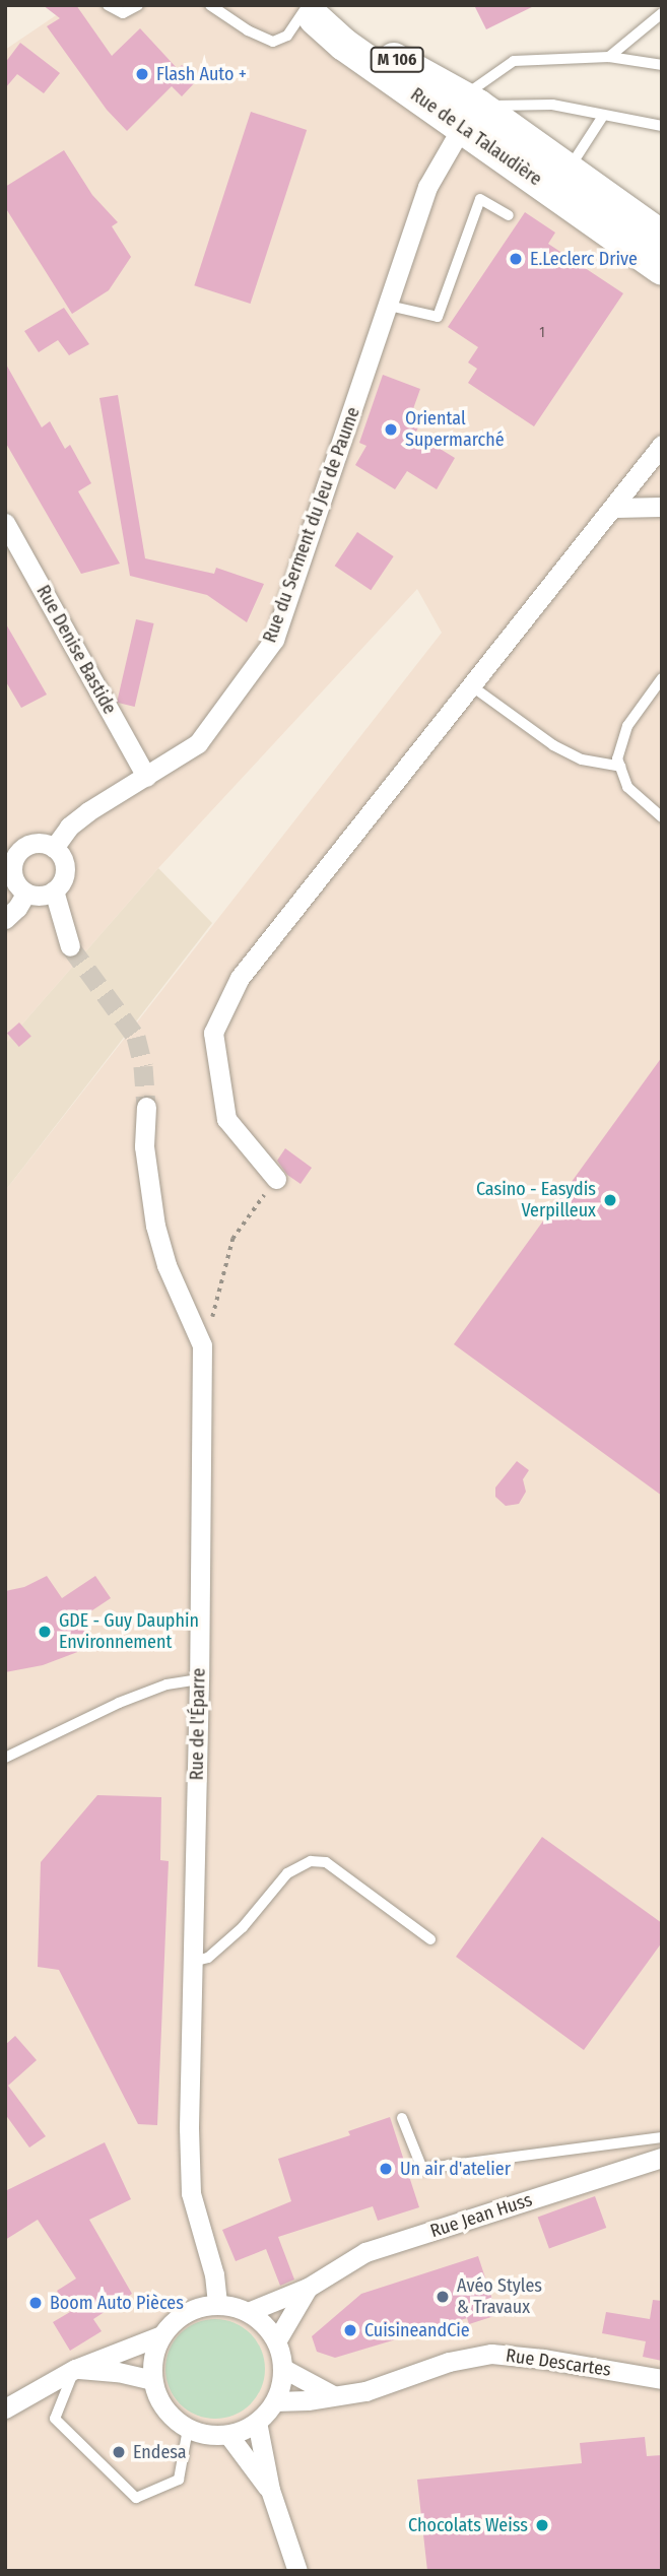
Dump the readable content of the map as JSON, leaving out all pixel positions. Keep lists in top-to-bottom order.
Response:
{
  "streets": {
    "main road": ["Rue de La Talaudière"],
    "street": [
      "Rue du Serment du Jeu de Paume",
      "Rue Denise Bastide",
      "Rue de l'Éparre",
      "Rue Jean Huss",
      "Rue Descartes"
    ]
  },
  "crossings": [
    ["Rue de La Talaudière", "Rue du Serment du Jeu de Paume"],
    ["Rue du Serment du Jeu de Paume", "Rue Denise Bastide"],
    ["Rue de l'Éparre", "Rue Jean Huss"],
    ["Rue de l'Éparre", "Rue Descartes"],
    ["Rue Jean Huss", "Rue Descartes"]
  ],
  "places": [
    "Flash Auto +",
    "E.Leclerc Drive",
    "Oriental Supermarché",
    "Casino - Easydis Verpilleux",
    "GDE - Guy Dauphin Environnement",
    "Un air d'atelier",
    "Avéo Styles & Travaux",
    "Boom Auto Pièces",
    "CuisineandCie",
    "Endesa",
    "Chocolats Weiss"
  ],
  "house_numbers": ["1"]
}
